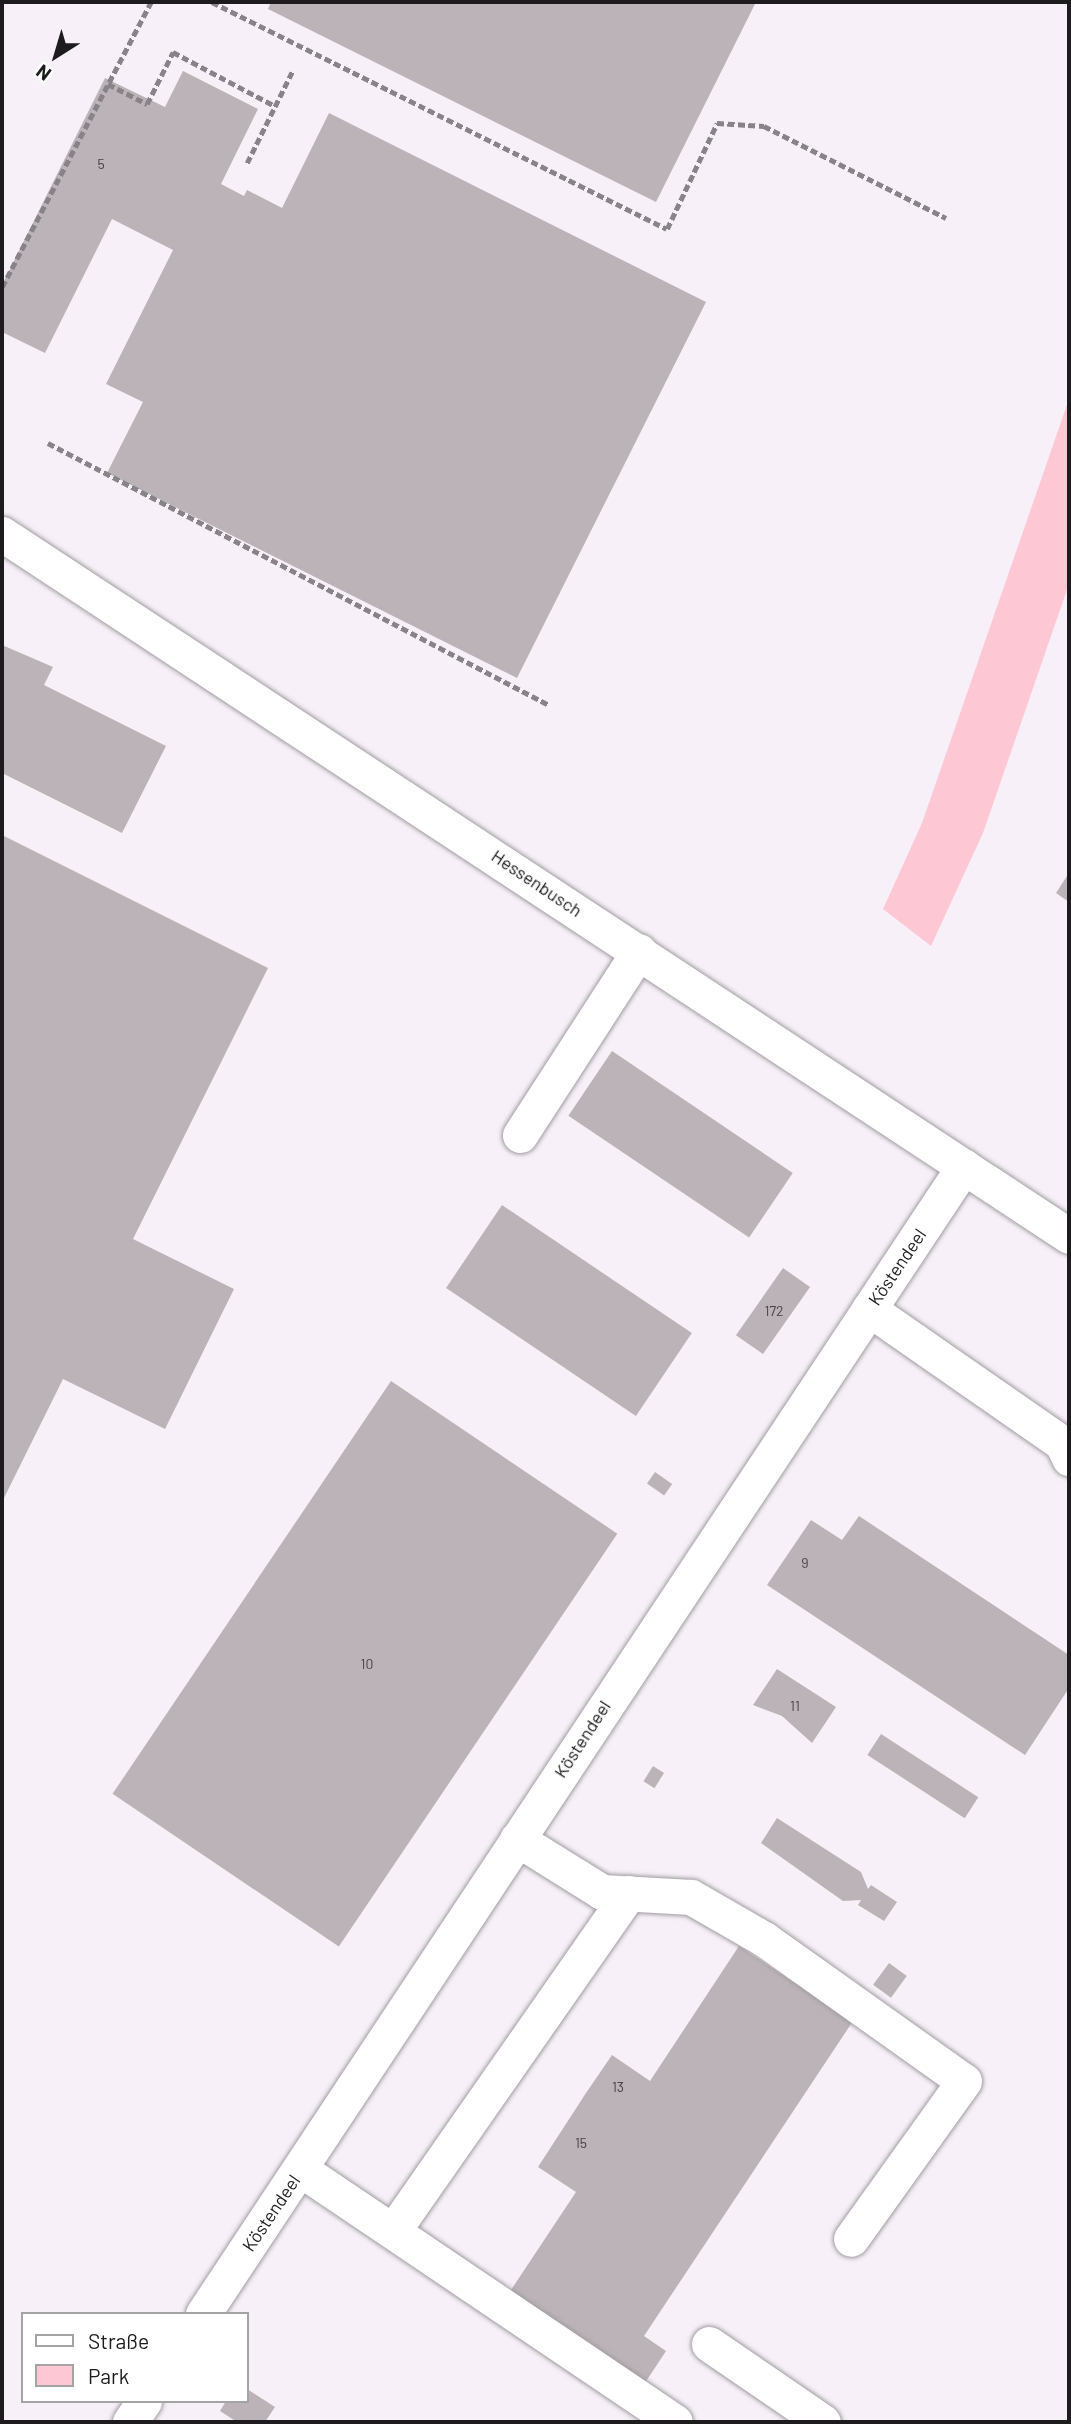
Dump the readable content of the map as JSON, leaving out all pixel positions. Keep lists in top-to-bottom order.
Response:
{
  "streets": {
    "street": ["Hessenbusch", "Köstendeel"]
  },
  "crossings": [
    ["Hessenbusch", "Köstendeel"]
  ],
  "house_numbers": [
    "5",
    "172",
    "9",
    "10",
    "11",
    "13",
    "15"
  ],
  "legend": ["Straße", "Park"],
  "north": "bottom left"
}
